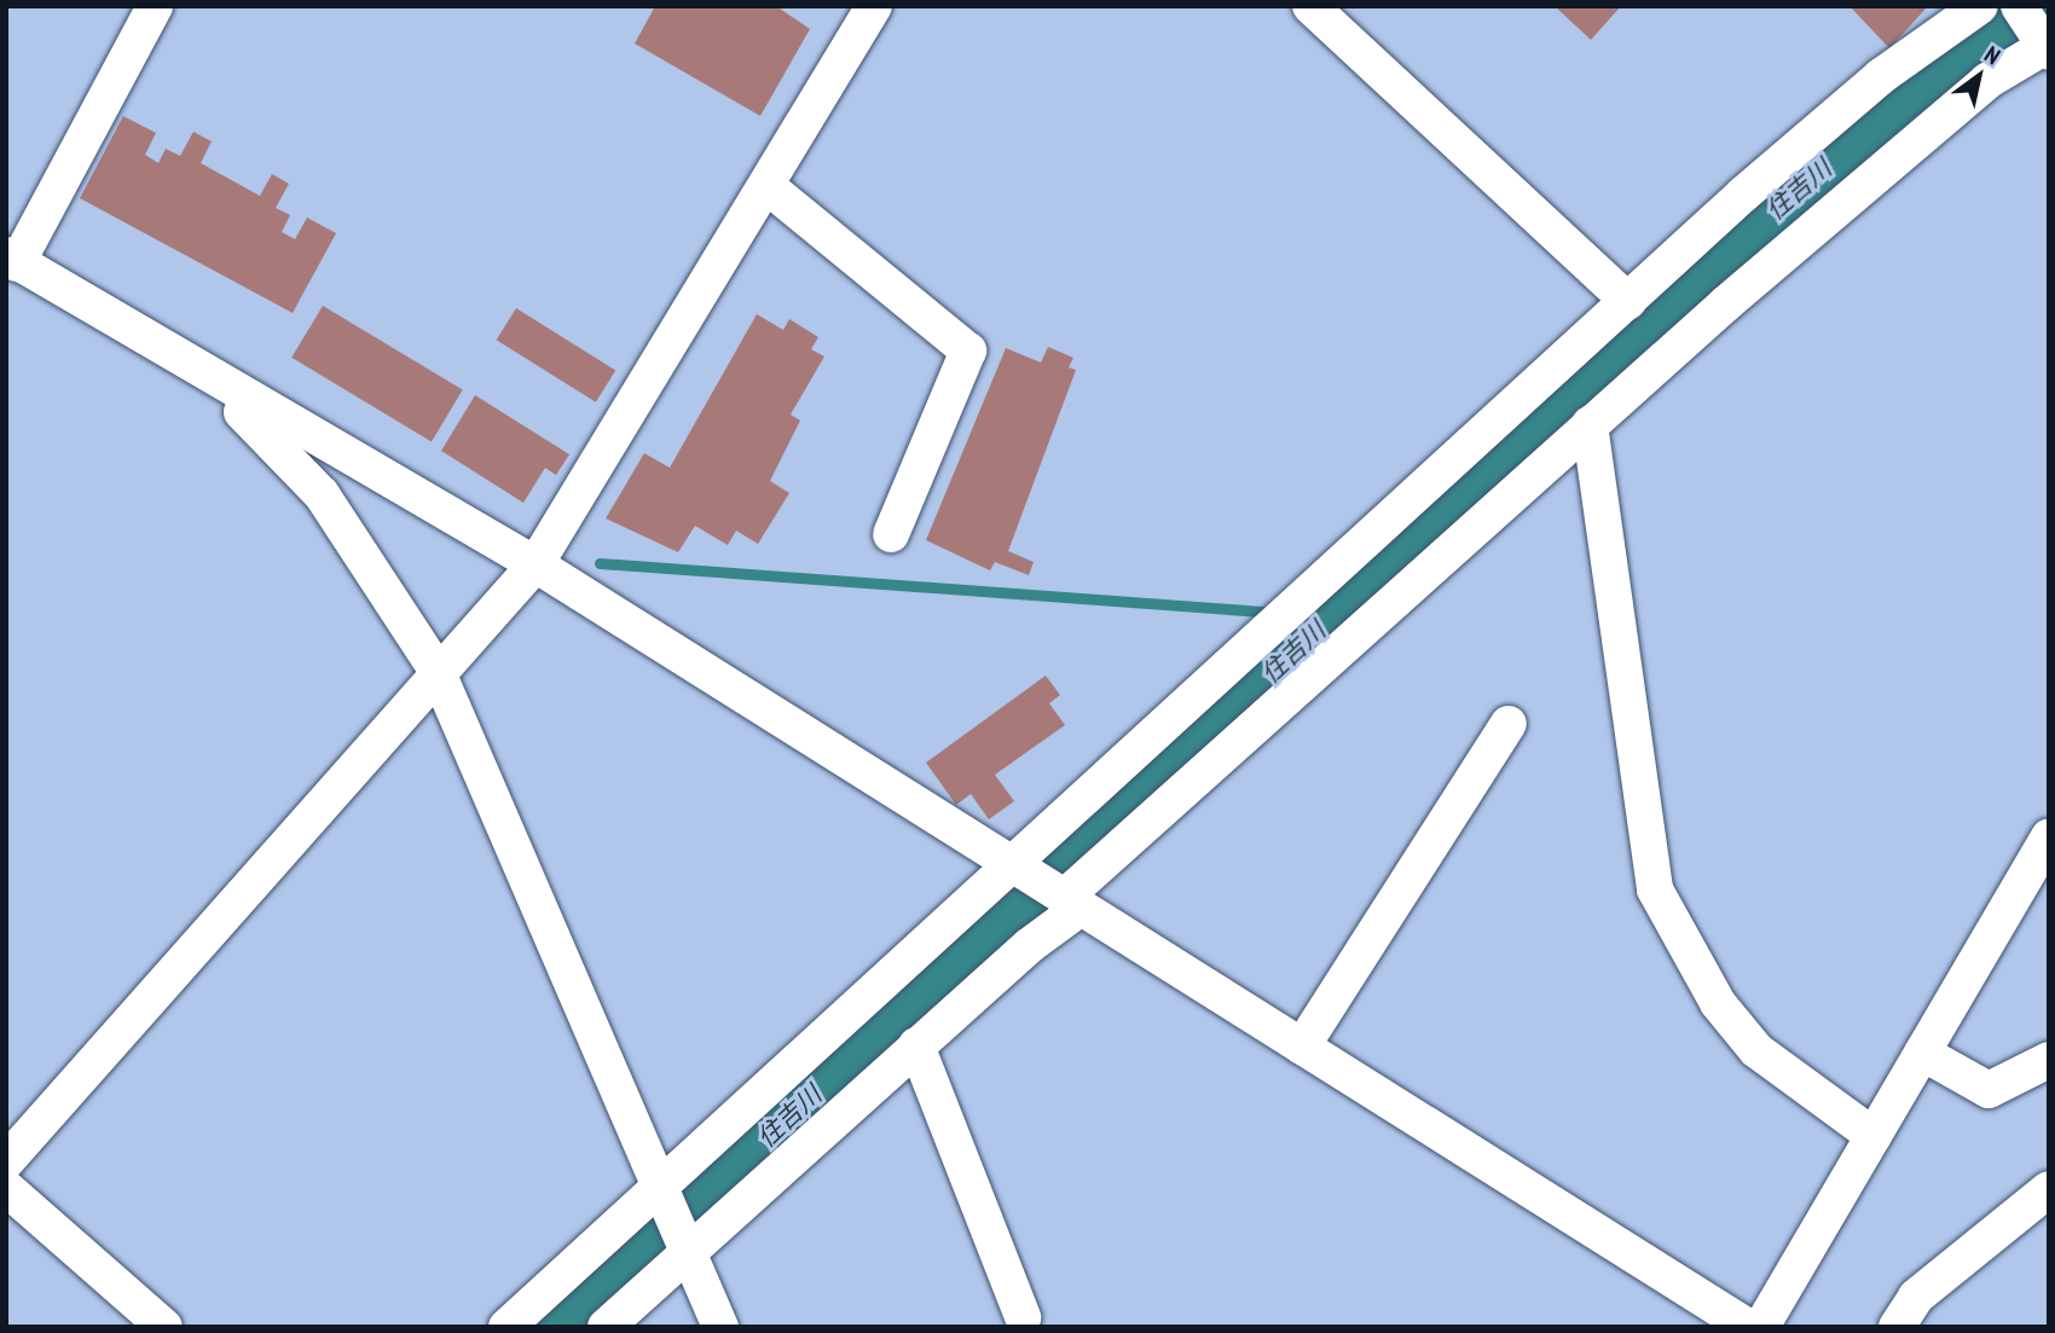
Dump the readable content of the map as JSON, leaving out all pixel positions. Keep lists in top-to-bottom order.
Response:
{
  "water": ["住吉川"],
  "north": "top right"
}
